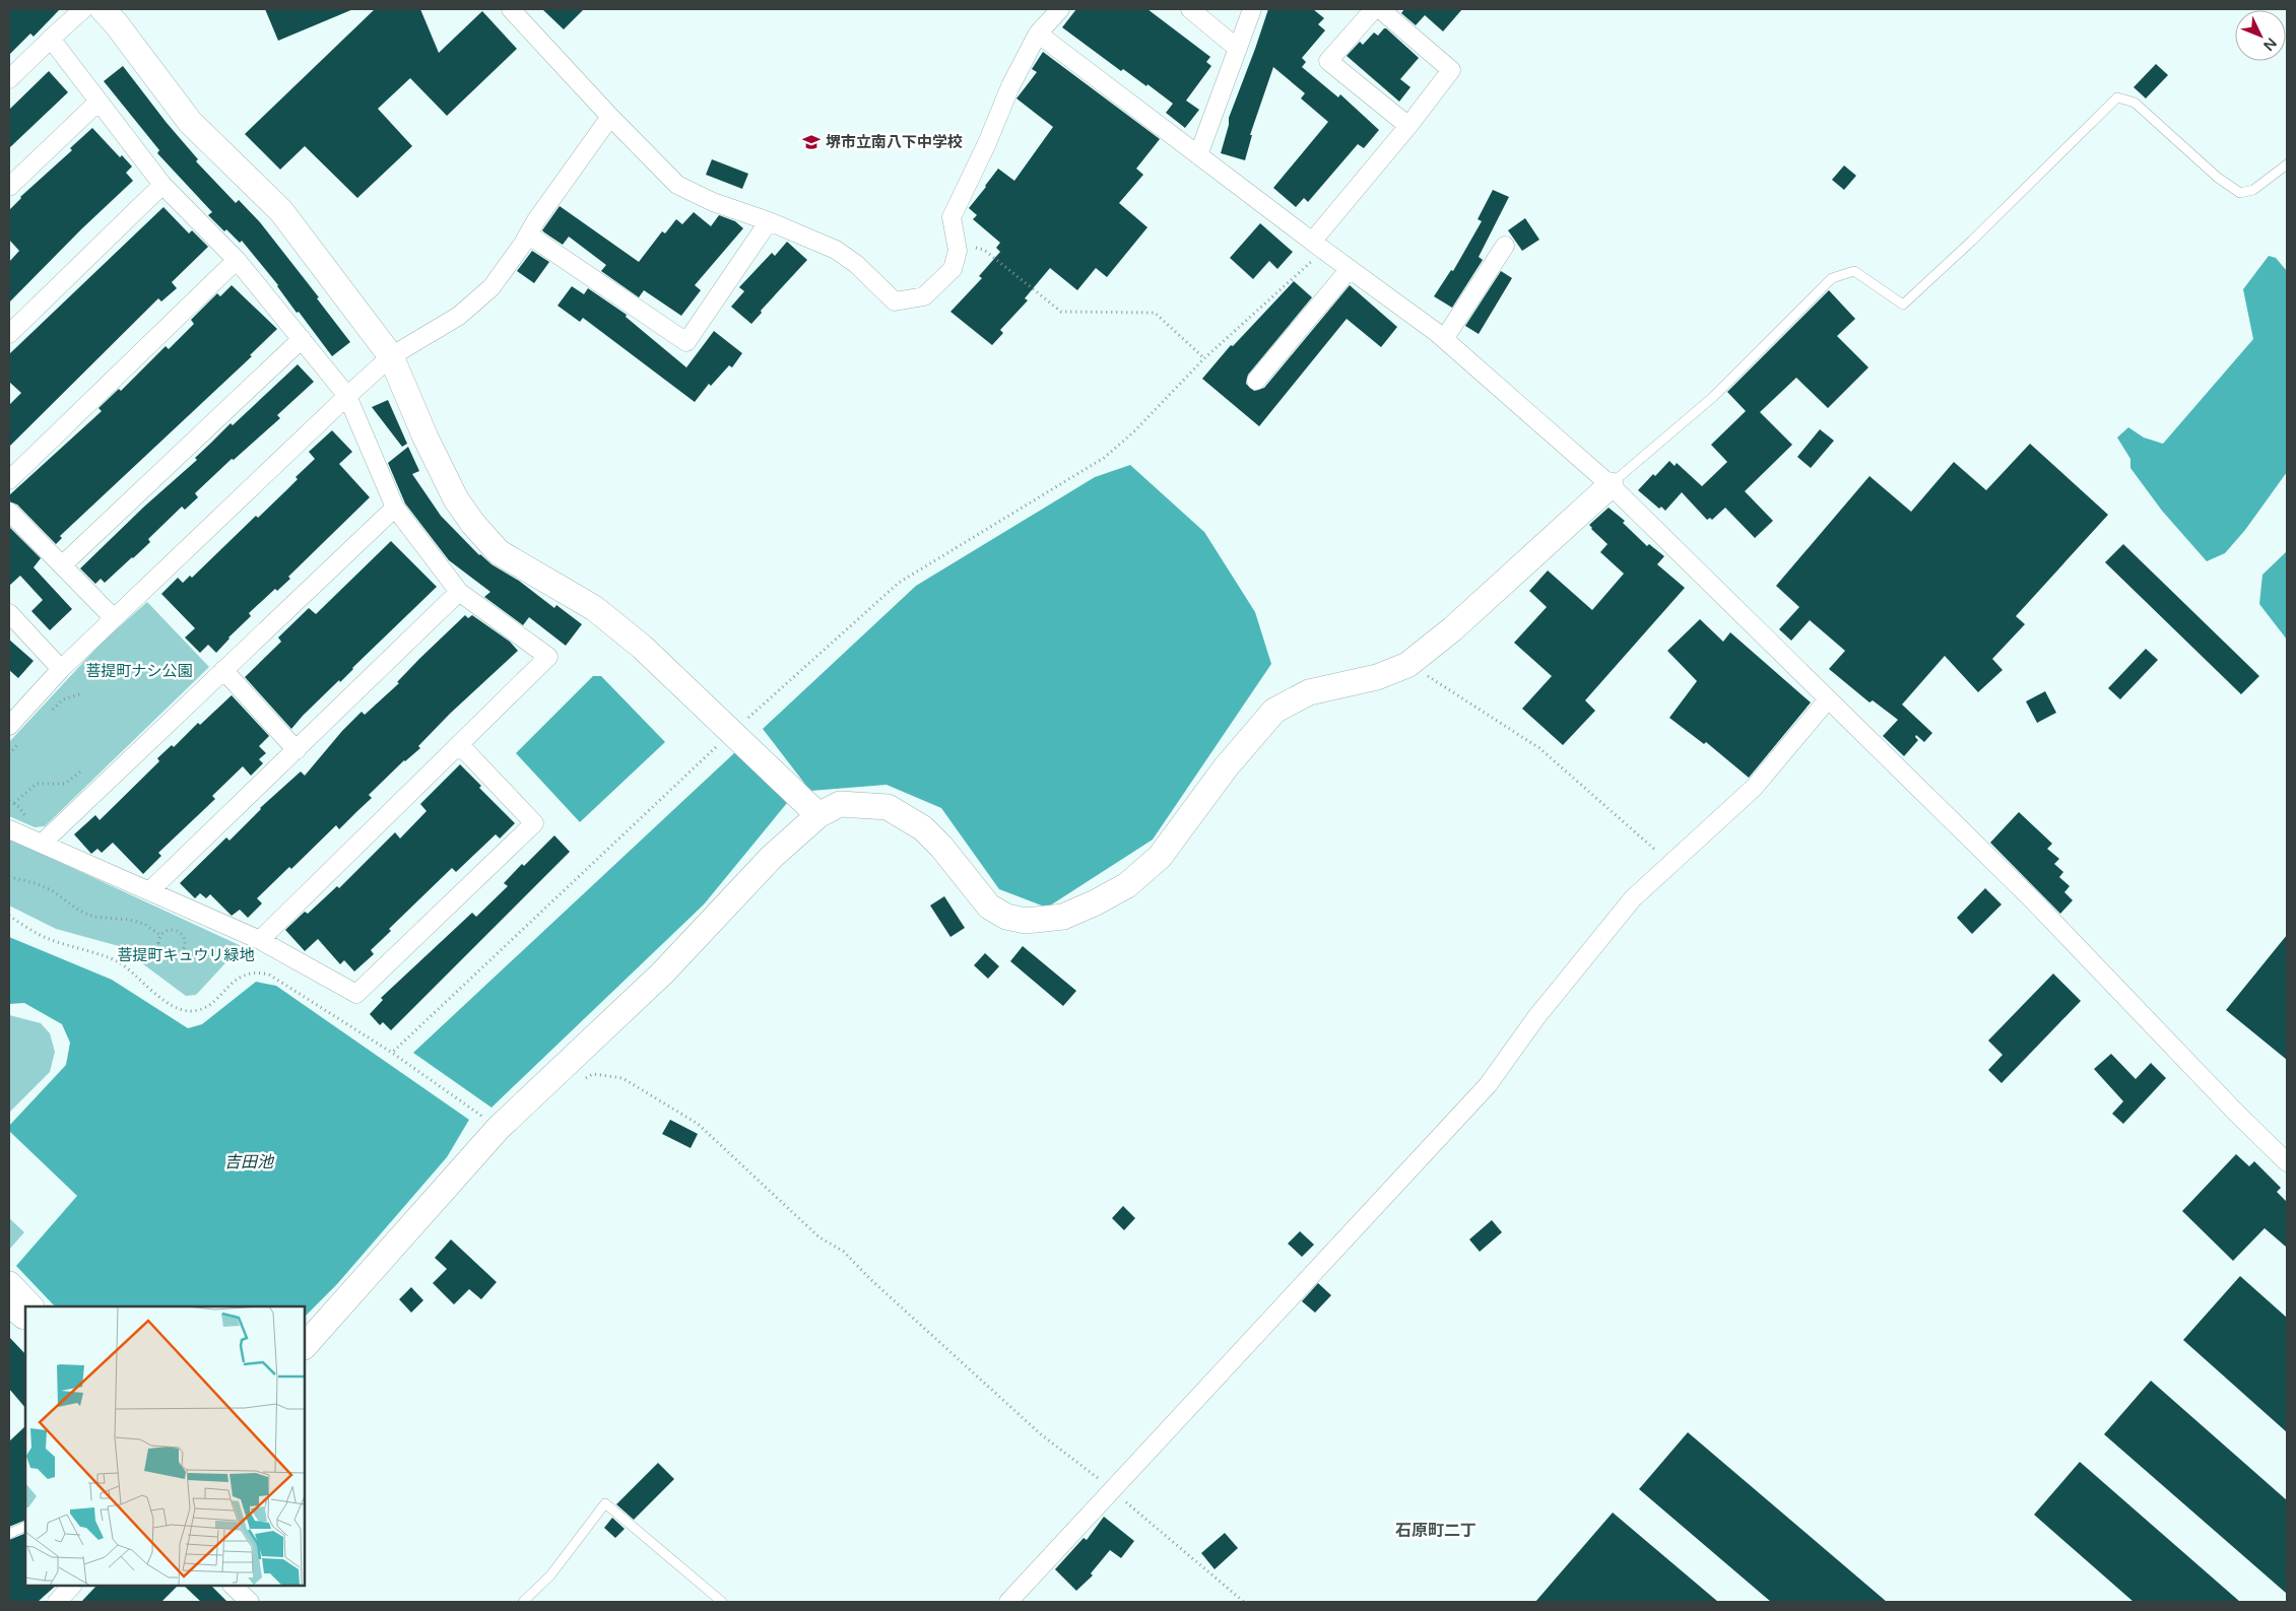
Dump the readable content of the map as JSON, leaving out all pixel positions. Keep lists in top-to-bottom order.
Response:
{
  "districts": ["石原町二丁"],
  "water": ["吉田池"],
  "parks": ["菩提町ナシ公園", "菩提町キュウリ緑地"],
  "places": {
    "school or university": ["堺市立南八下中学校"]
  },
  "north": "bottom right"
}
